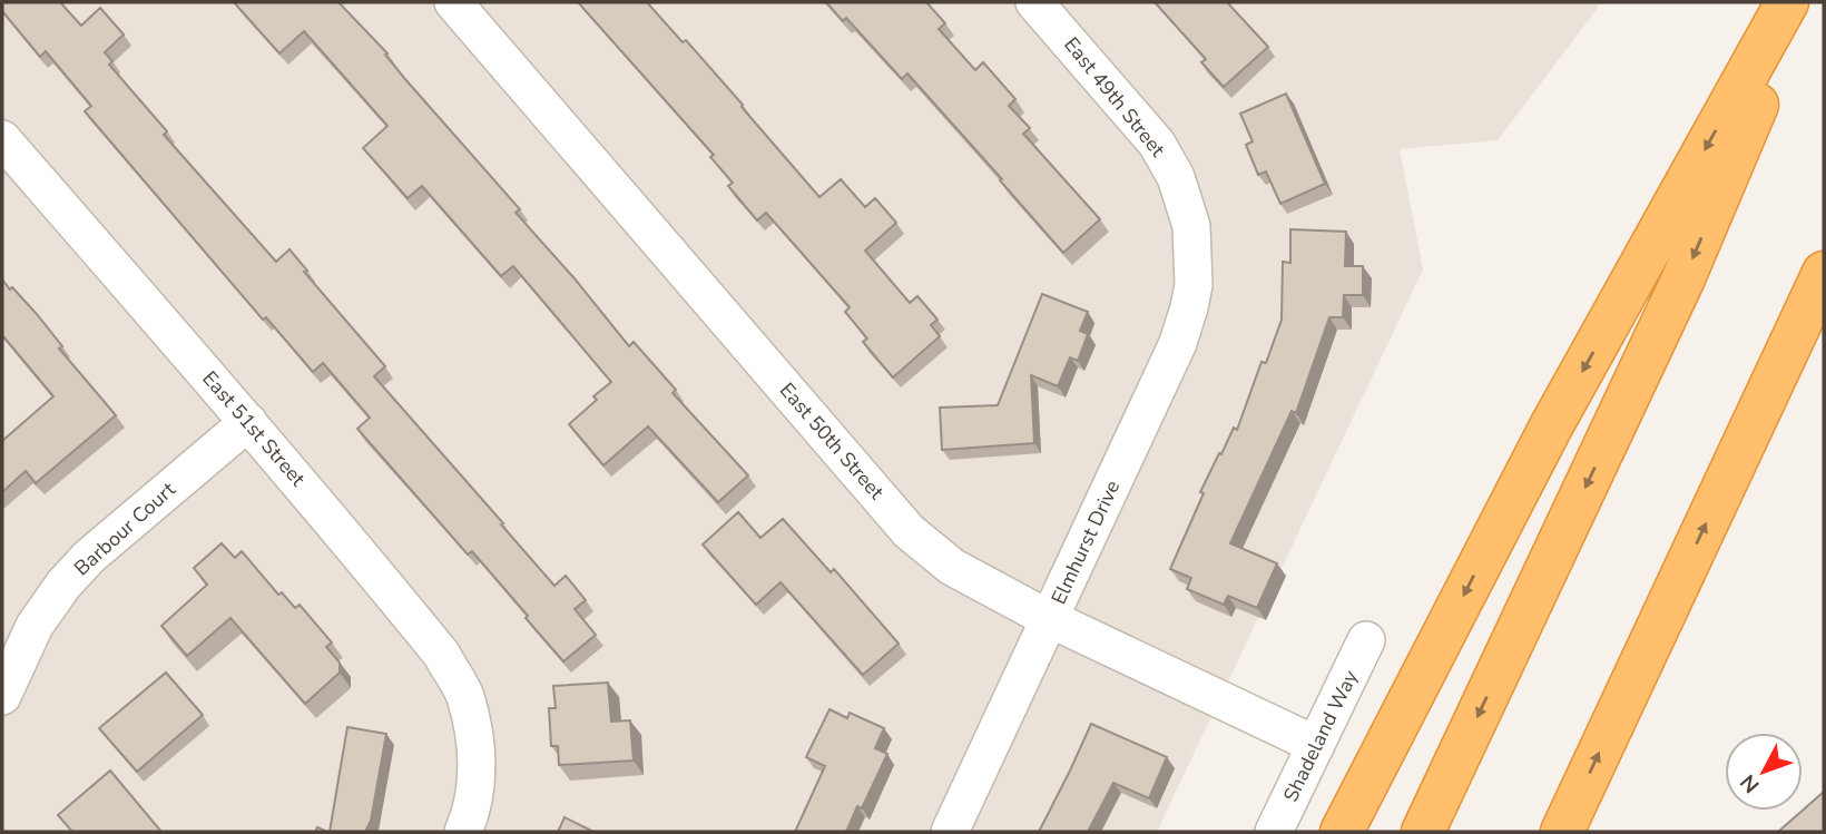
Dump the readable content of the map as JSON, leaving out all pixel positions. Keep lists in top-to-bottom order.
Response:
{
  "streets": {
    "street": [
      "East 49th Street",
      "East 51st Street",
      "East 50th Street",
      "Barbour Court",
      "Elmhurst Drive",
      "Shadeland Way"
    ]
  },
  "crossings": [
    ["East 49th Street", "Elmhurst Drive"],
    ["East 51st Street", "Barbour Court"],
    ["East 50th Street", "Elmhurst Drive"],
    ["East 50th Street", "Shadeland Way"]
  ],
  "north": "bottom left"
}
